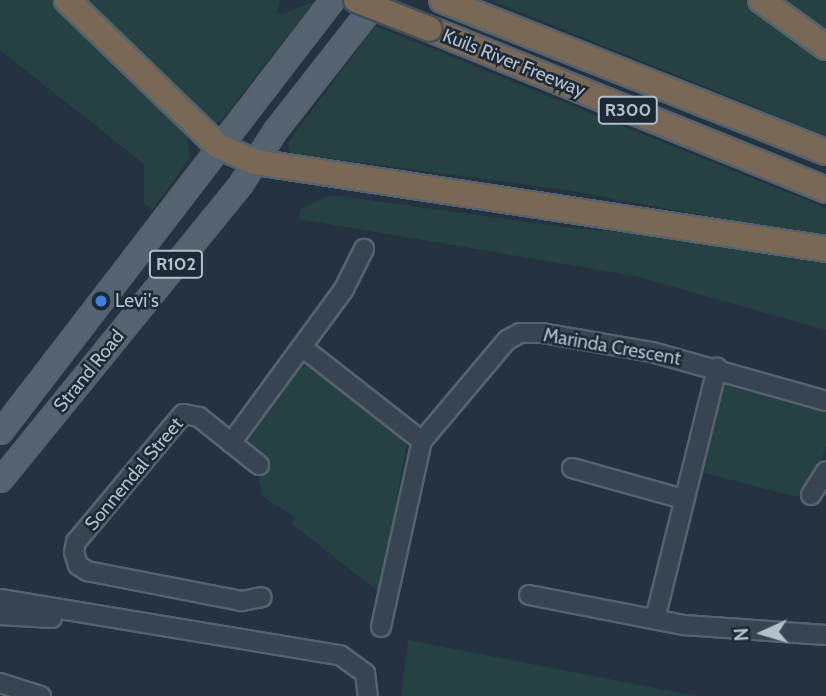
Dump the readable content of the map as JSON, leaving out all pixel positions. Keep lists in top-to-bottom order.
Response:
{
  "streets": {
    "highway": ["Kuils River Freeway", "R300"],
    "main road": ["R102", "Strand Road"],
    "street": ["Marinda Crescent", "Sonnendal Street"]
  },
  "crossings": [
    ["R102", "Strand Road"]
  ],
  "places": ["Levi's"],
  "north": "left"
}
